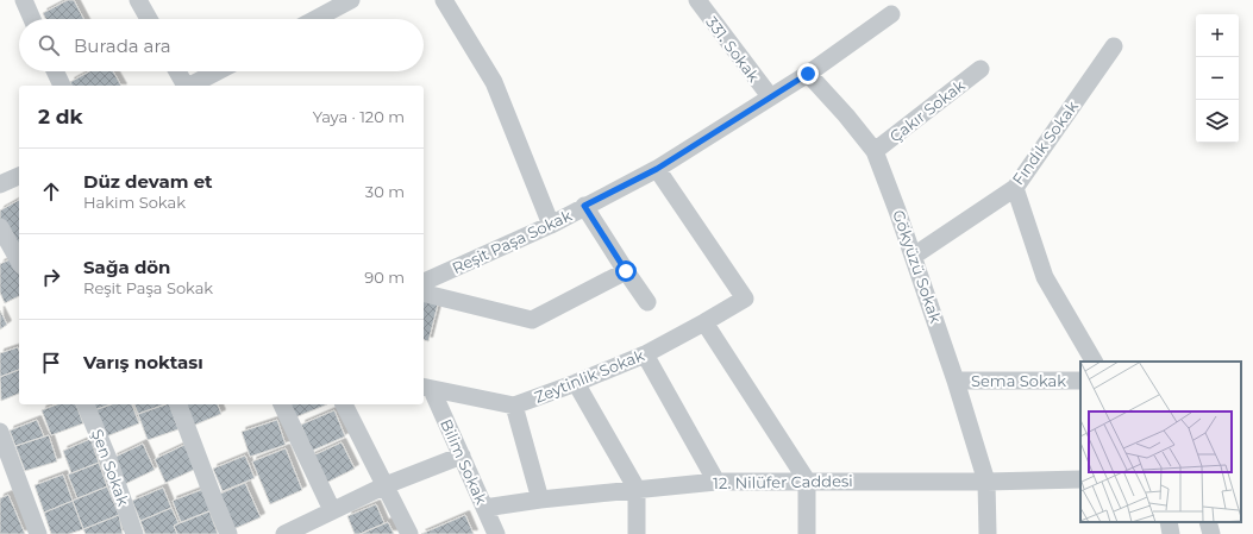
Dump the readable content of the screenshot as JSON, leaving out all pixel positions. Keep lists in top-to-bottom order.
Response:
{
  "streets": {
    "street": [
      "331. Sokak",
      "Çakır Sokak",
      "Fındık Sokak",
      "Reşit Paşa Sokak",
      "Gökyüzü Sokak",
      "Zeytinlik Sokak",
      "Sema Sokak",
      "Bilim Sokak",
      "Şen Sokak",
      "12. Nilüfer Caddesi"
    ]
  },
  "crossings": [
    ["331. Sokak", "Reşit Paşa Sokak"],
    ["Çakır Sokak", "Gökyüzü Sokak"],
    ["Fındık Sokak", "Gökyüzü Sokak"],
    ["Reşit Paşa Sokak", "Gökyüzü Sokak"],
    ["Reşit Paşa Sokak", "Zeytinlik Sokak"],
    ["Gökyüzü Sokak", "Sema Sokak"],
    ["Gökyüzü Sokak", "12. Nilüfer Caddesi"],
    ["Zeytinlik Sokak", "Bilim Sokak"],
    ["Bilim Sokak", "12. Nilüfer Caddesi"]
  ],
  "page": {
    "map_buttons": ["+", "−"],
    "search": "Burada ara",
    "heading": ["2 dk", "Yaya · 120 m"],
    "list": [
      ["Düz devam et", "Hakim Sokak", "30 m"],
      ["Sağa dön", "Reşit Paşa Sokak", "90 m"],
      "Varış noktası"
    ]
  }
}
